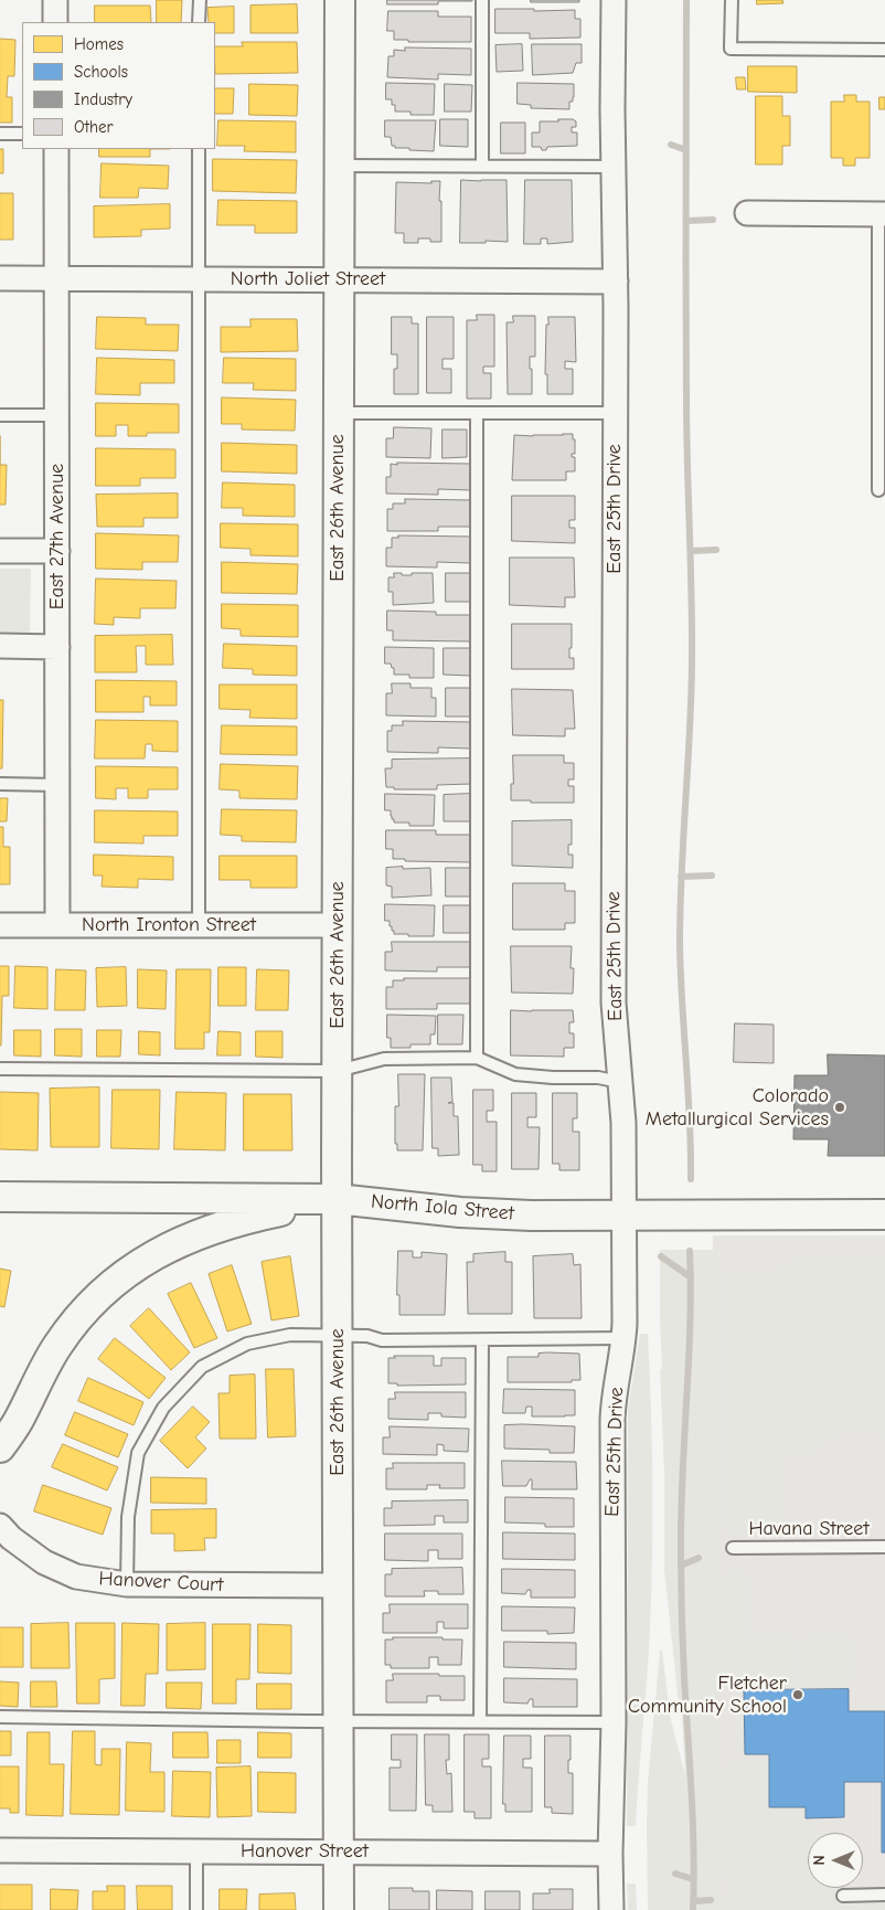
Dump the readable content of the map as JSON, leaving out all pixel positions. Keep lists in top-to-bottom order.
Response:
{
  "streets": {
    "street": [
      "North Joliet Street",
      "East 26th Avenue",
      "East 25th Drive",
      "East 27th Avenue",
      "North Ironton Street",
      "North Iola Street",
      "Hanover Court",
      "Hanover Street"
    ],
    "lane": ["Havana Street"]
  },
  "crossings": [
    ["North Joliet Street", "East 26th Avenue"],
    ["North Joliet Street", "East 25th Drive"],
    ["North Joliet Street", "East 27th Avenue"],
    ["East 26th Avenue", "North Ironton Street"],
    ["East 26th Avenue", "North Iola Street"],
    ["East 26th Avenue", "Hanover Court"],
    ["East 26th Avenue", "Hanover Street"],
    ["East 25th Drive", "North Iola Street"],
    ["East 25th Drive", "Hanover Street"],
    ["East 27th Avenue", "North Ironton Street"]
  ],
  "places": ["Colorado Metallurgical Services", "Fletcher Community School"],
  "legend": [
    "Homes",
    "Schools",
    "Industry",
    "Other"
  ],
  "north": "left"
}
